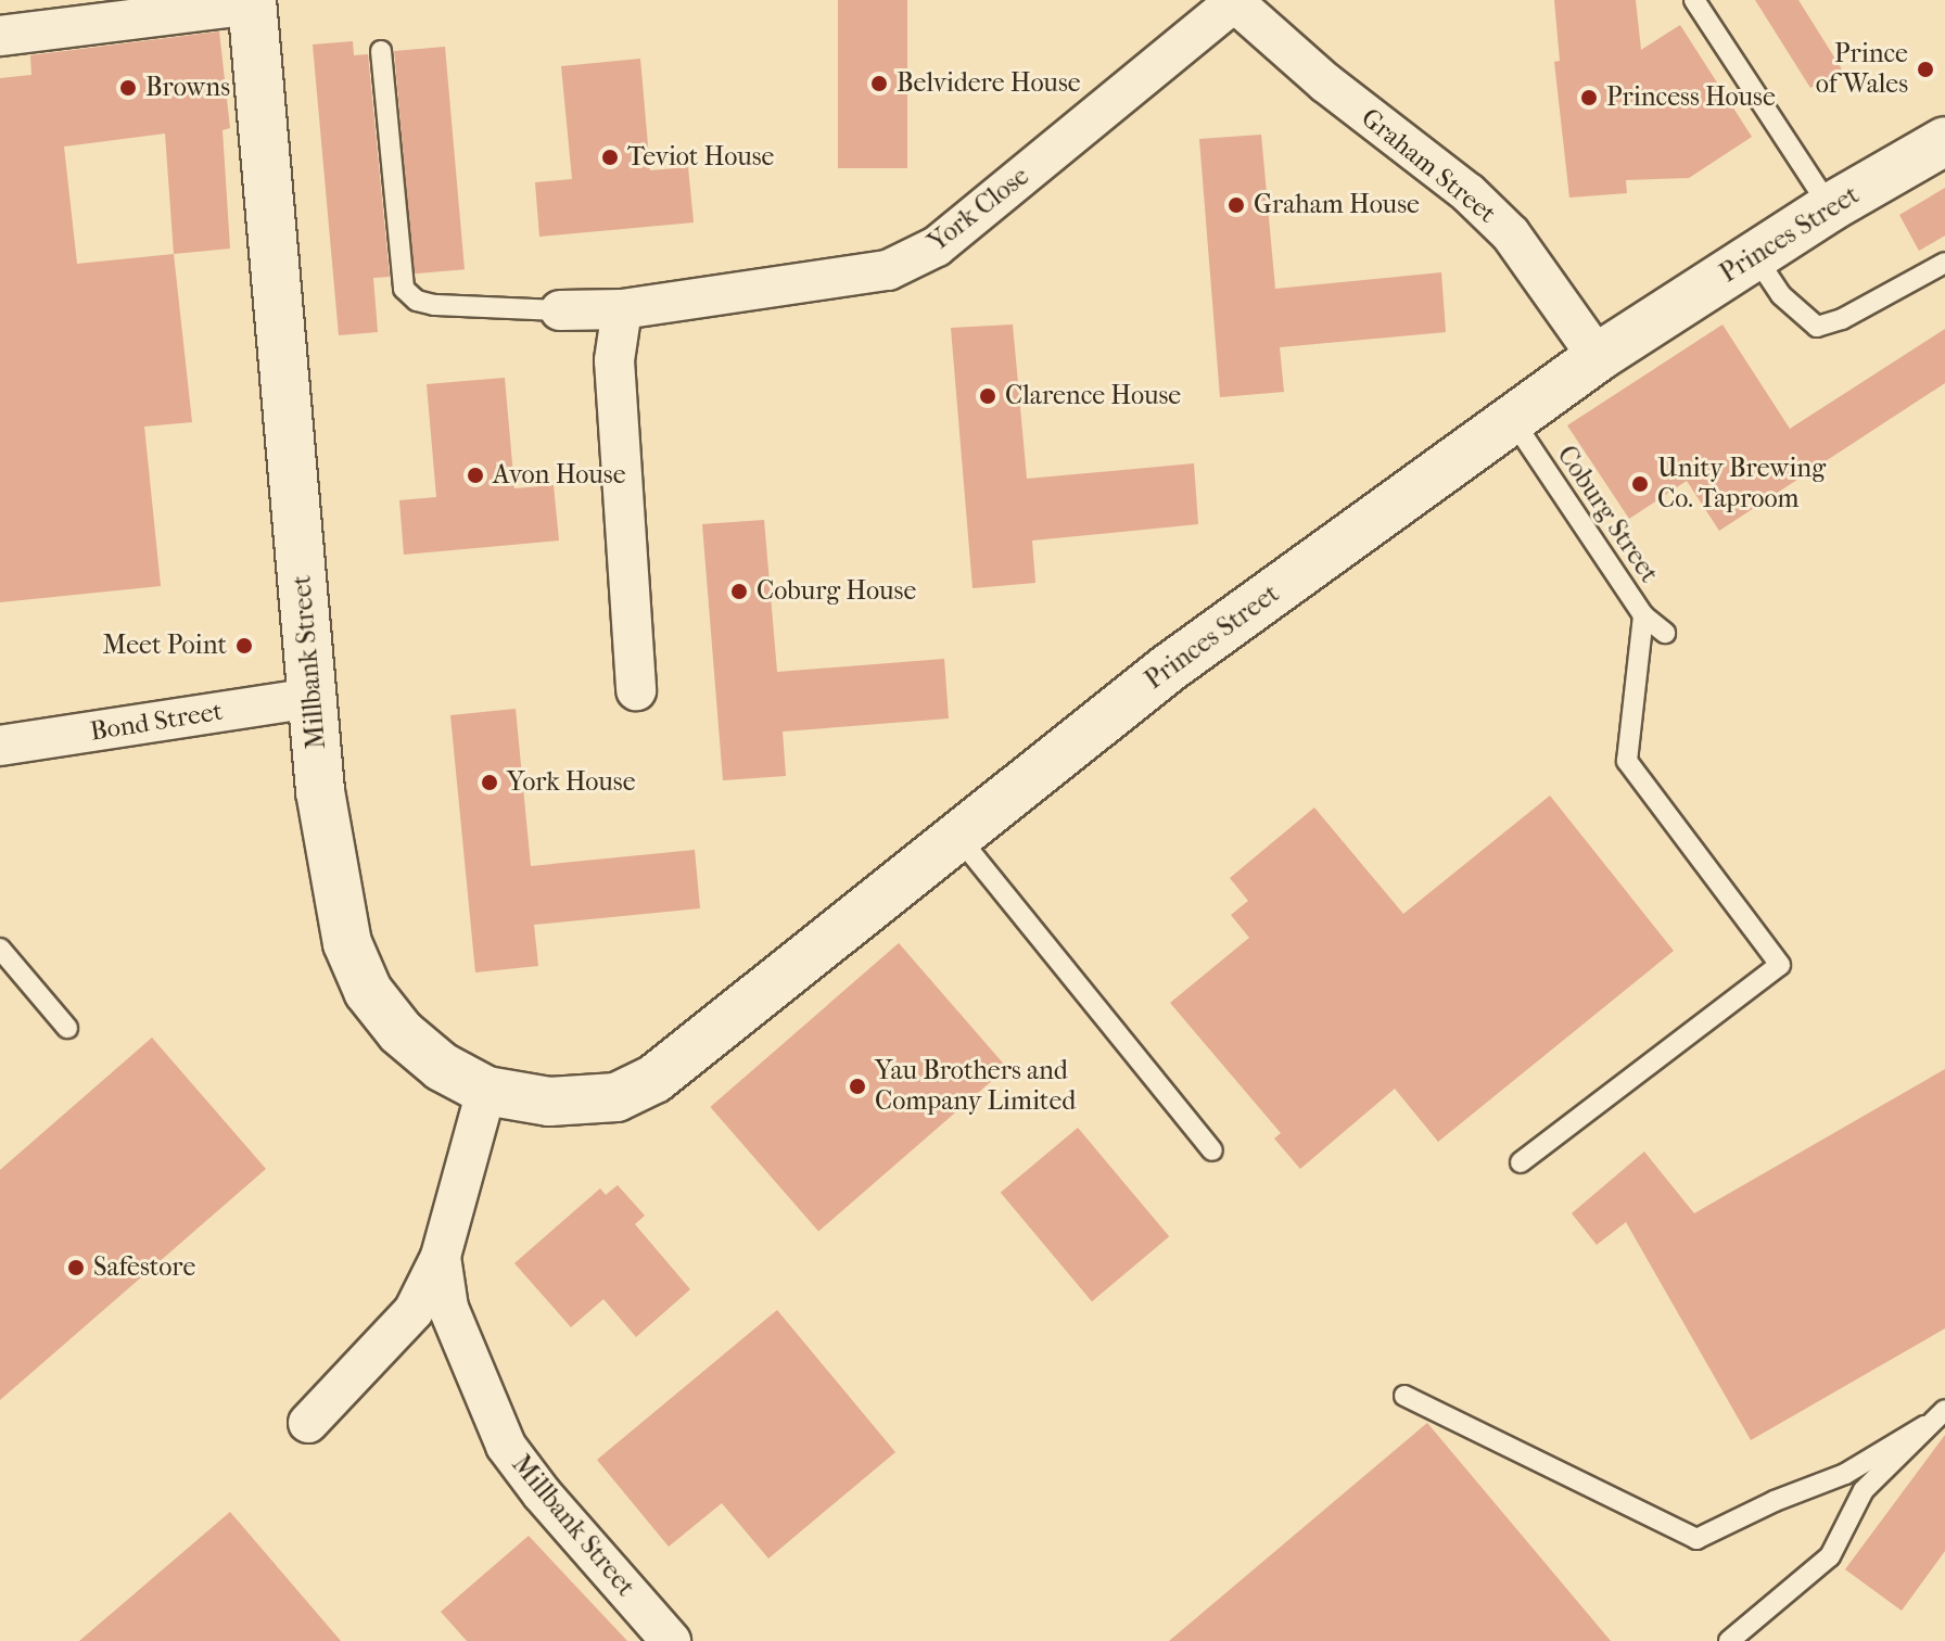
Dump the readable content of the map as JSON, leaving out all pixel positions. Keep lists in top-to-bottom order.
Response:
{
  "streets": {
    "street": [
      "Graham Street",
      "York Close",
      "Princes Street",
      "Millbank Street",
      "Bond Street"
    ],
    "lane": ["Coburg Street"]
  },
  "crossings": [
    ["Graham Street", "York Close"],
    ["Graham Street", "Princes Street"],
    ["Princes Street", "Coburg Street"],
    ["Princes Street", "Millbank Street"],
    ["Millbank Street", "Bond Street"]
  ],
  "places": [
    "Prince of Wales",
    "Belvidere House",
    "Browns",
    "Princess House",
    "Teviot House",
    "Graham House",
    "Clarence House",
    "Avon House",
    "Unity Brewing Co. Taproom",
    "Coburg House",
    "Meet Point",
    "York House",
    "Yau Brothers and Company Limited",
    "Safestore"
  ]
}
